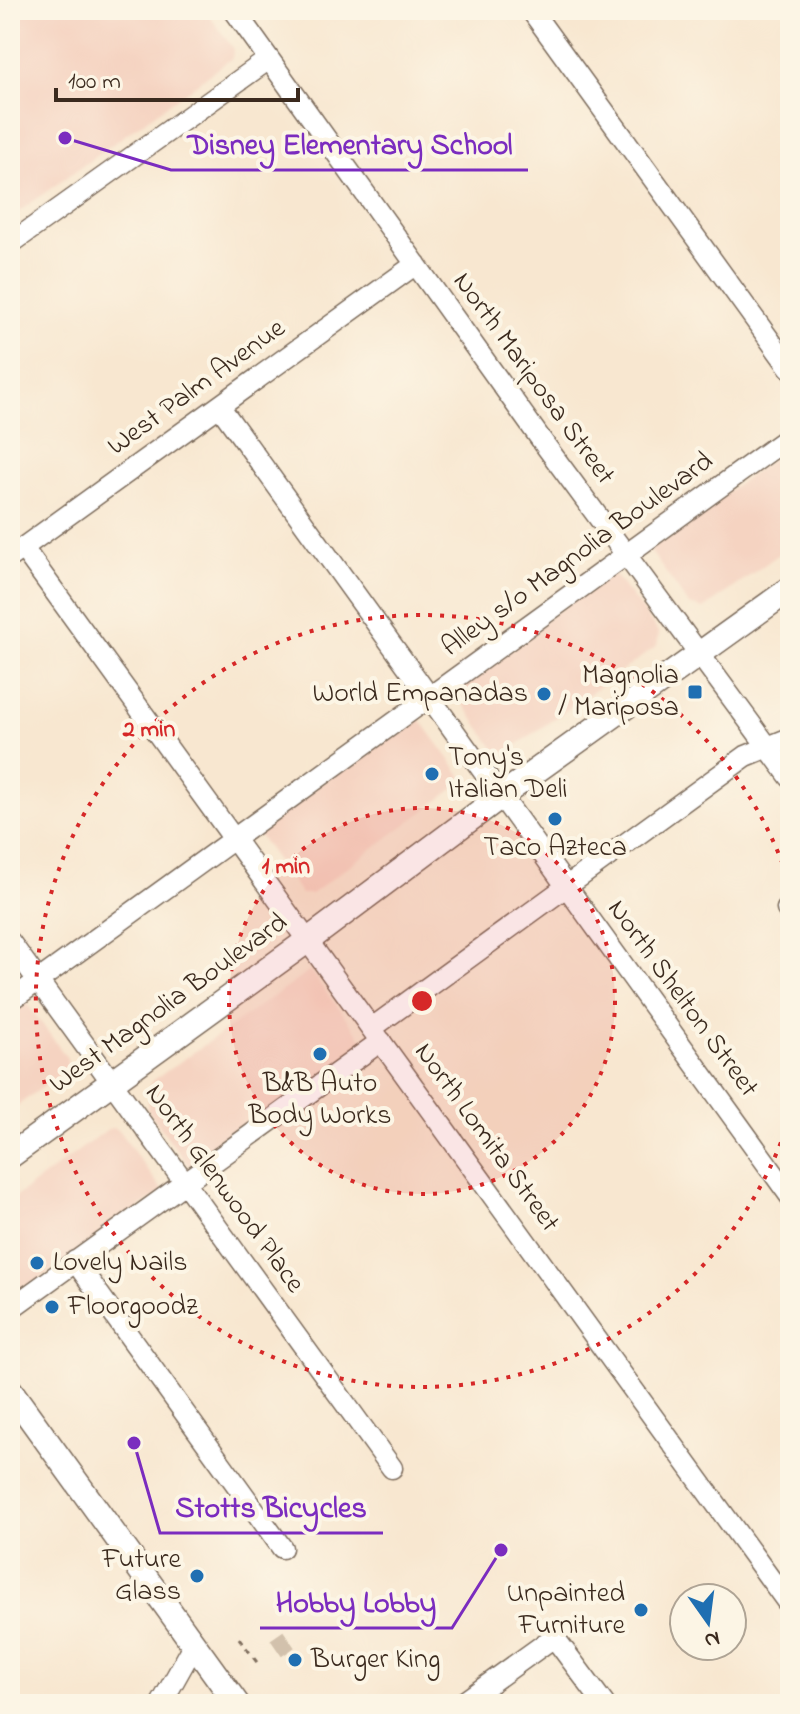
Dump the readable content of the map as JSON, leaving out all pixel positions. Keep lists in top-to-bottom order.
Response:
{
  "streets": {
    "main road": ["West Magnolia Boulevard"],
    "street": [
      "North Mariposa Street",
      "West Palm Avenue",
      "Alley s/o Magnolia Boulevard",
      "North Shelton Street",
      "North Lomita Street",
      "North Glenwood Place"
    ]
  },
  "crossings": [
    ["North Mariposa Street", "West Palm Avenue"],
    ["North Mariposa Street", "Alley s/o Magnolia Boulevard"],
    ["North Mariposa Street", "West Magnolia Boulevard"],
    ["West Palm Avenue", "North Shelton Street"],
    ["West Palm Avenue", "North Lomita Street"],
    ["Alley s/o Magnolia Boulevard", "North Shelton Street"],
    ["Alley s/o Magnolia Boulevard", "North Lomita Street"],
    ["Alley s/o Magnolia Boulevard", "North Glenwood Place"],
    ["North Shelton Street", "West Magnolia Boulevard"],
    ["West Magnolia Boulevard", "North Lomita Street"],
    ["West Magnolia Boulevard", "North Glenwood Place"]
  ],
  "places": {
    "other": [
      "Disney Elementary School",
      "World Empanadas",
      "Tony's Italian Deli",
      "Taco Azteca",
      "B&B Auto Body Works",
      "Lovely Nails",
      "Floorgoodz",
      "Stotts Bicycles",
      "Hobby Lobby",
      "Future Glass",
      "Unpainted Furniture",
      "Burger King"
    ],
    "transit": ["Magnolia / Mariposa"]
  },
  "scale_bar": "100 m",
  "north": "bottom",
  "rings": ["2 min", "1 min"]
}
